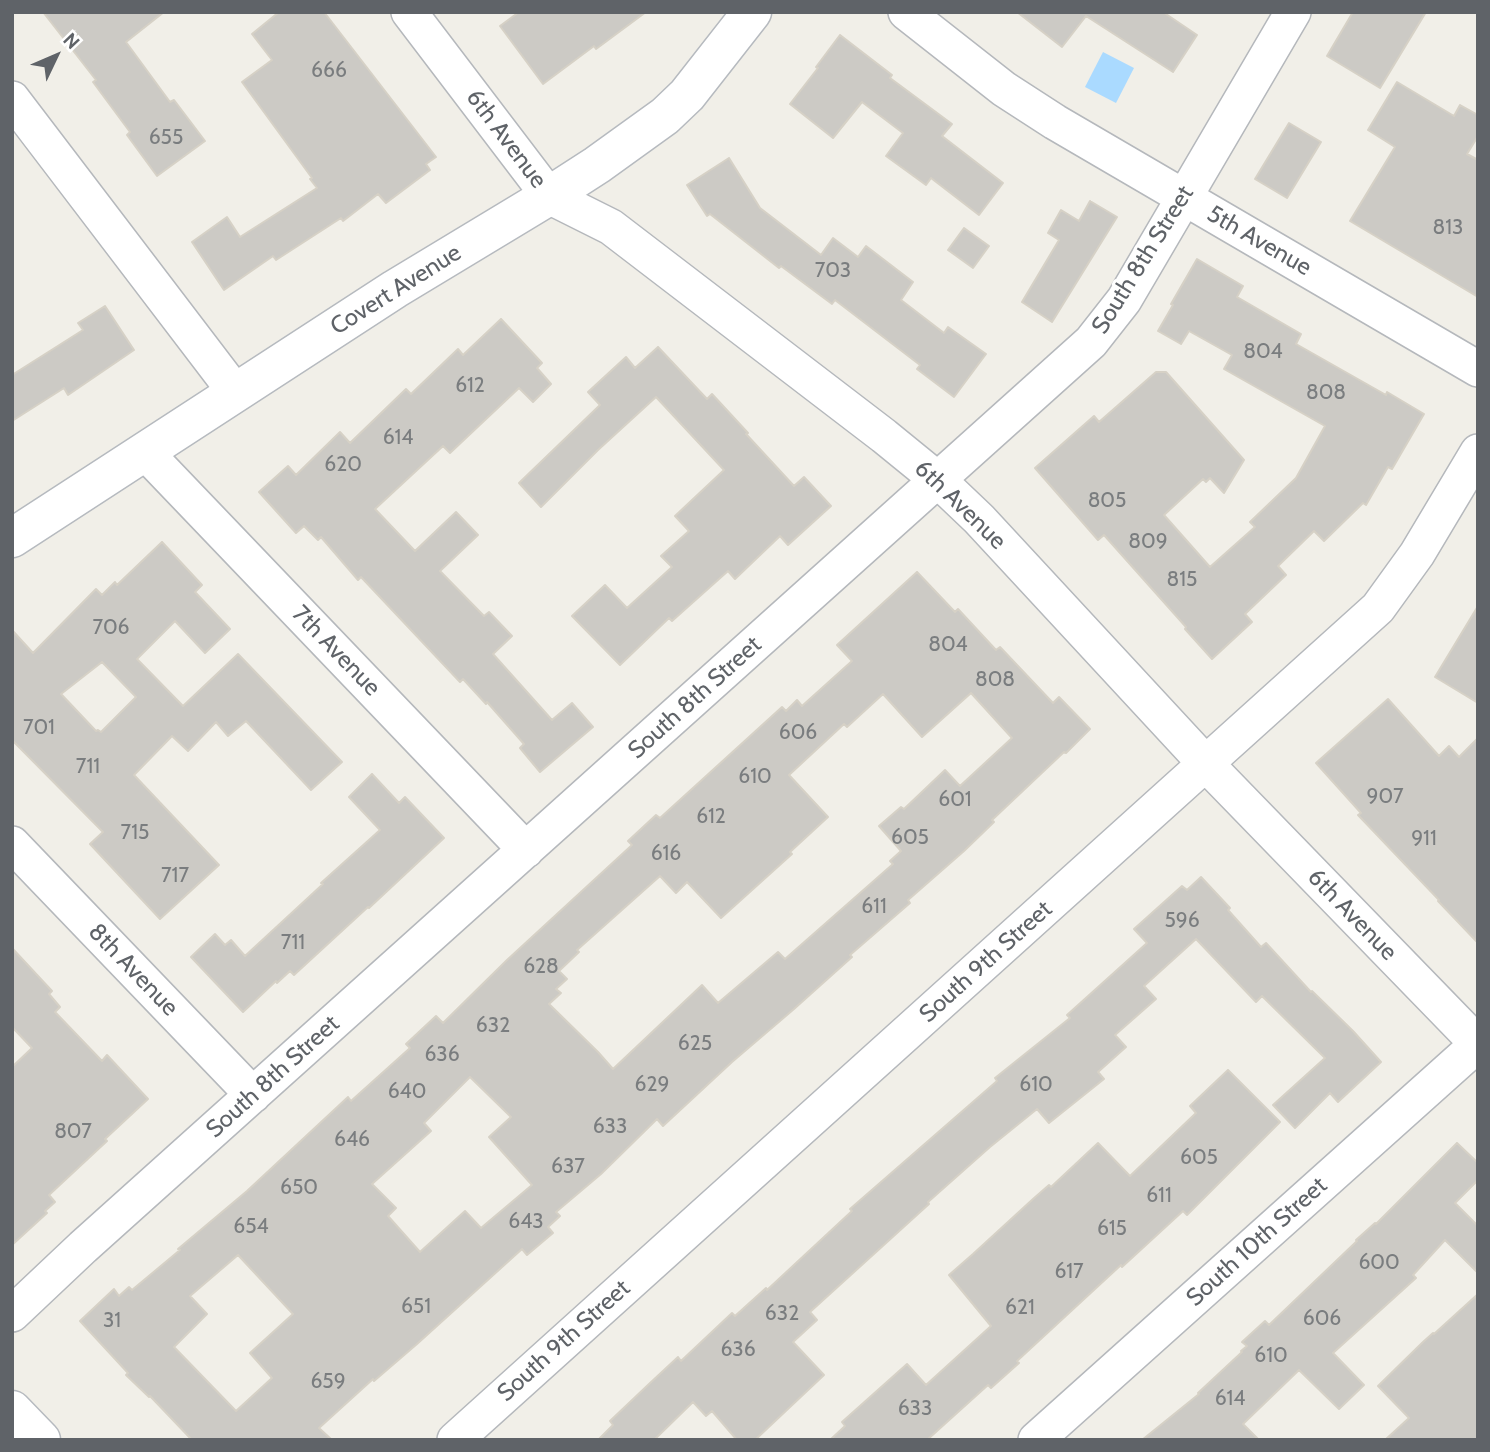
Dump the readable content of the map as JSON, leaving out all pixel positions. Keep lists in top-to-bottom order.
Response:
{
  "streets": {
    "main road": ["Covert Avenue"],
    "street": [
      "6th Avenue",
      "5th Avenue",
      "South 8th Street",
      "7th Avenue",
      "South 9th Street",
      "8th Avenue",
      "South 10th Street"
    ]
  },
  "crossings": [
    ["6th Avenue", "South 8th Street"],
    ["6th Avenue", "Covert Avenue"],
    ["6th Avenue", "South 9th Street"],
    ["6th Avenue", "South 10th Street"],
    ["5th Avenue", "South 8th Street"],
    ["South 8th Street", "7th Avenue"],
    ["South 8th Street", "8th Avenue"],
    ["Covert Avenue", "7th Avenue"]
  ],
  "house_numbers": [
    "666",
    "655",
    "813",
    "703",
    "804",
    "612",
    "808",
    "614",
    "620",
    "805",
    "809",
    "815",
    "706",
    "804",
    "808",
    "701",
    "606",
    "711",
    "610",
    "907",
    "601",
    "612",
    "715",
    "605",
    "911",
    "616",
    "717",
    "611",
    "596",
    "711",
    "628",
    "632",
    "625",
    "636",
    "629",
    "610",
    "640",
    "633",
    "807",
    "646",
    "605",
    "637",
    "650",
    "611",
    "643",
    "654",
    "615",
    "600",
    "617",
    "651",
    "621",
    "632",
    "606",
    "31",
    "636",
    "610",
    "659",
    "614",
    "633"
  ],
  "north": "top right"
}
